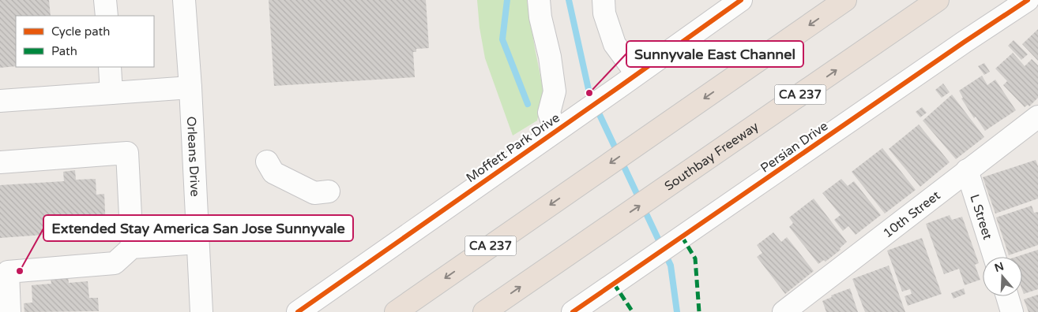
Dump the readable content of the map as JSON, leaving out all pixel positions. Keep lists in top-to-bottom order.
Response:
{
  "streets": {
    "highway": ["CA 237", "Southbay Freeway"],
    "street": [
      "Persian Drive",
      "Moffett Park Drive",
      "Orleans Drive",
      "10th Street",
      "L Street"
    ]
  },
  "crossings": [
    ["10th Street", "L Street"]
  ],
  "places": ["Sunnyvale East Channel", "Extended Stay America San Jose Sunnyvale"],
  "legend": ["Cycle path", "Path"],
  "north": "top"
}
